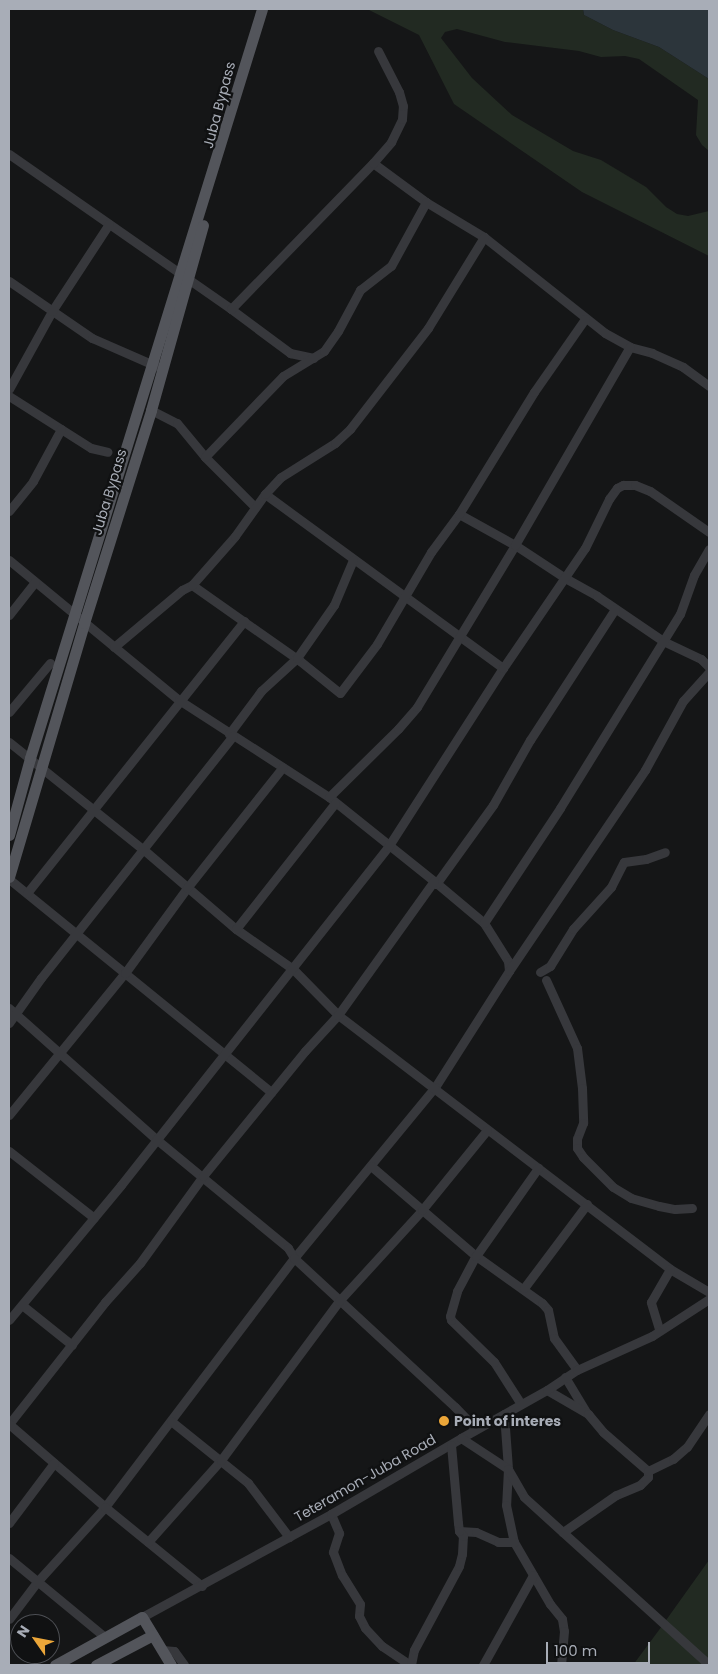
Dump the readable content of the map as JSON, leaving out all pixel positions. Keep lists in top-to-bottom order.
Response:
{
  "streets": {
    "main road": ["Juba Bypass"],
    "street": ["Teteramon-Juba Road"]
  },
  "places": ["Point of interes"],
  "scale_bar": "100 m",
  "north": "top left"
}
